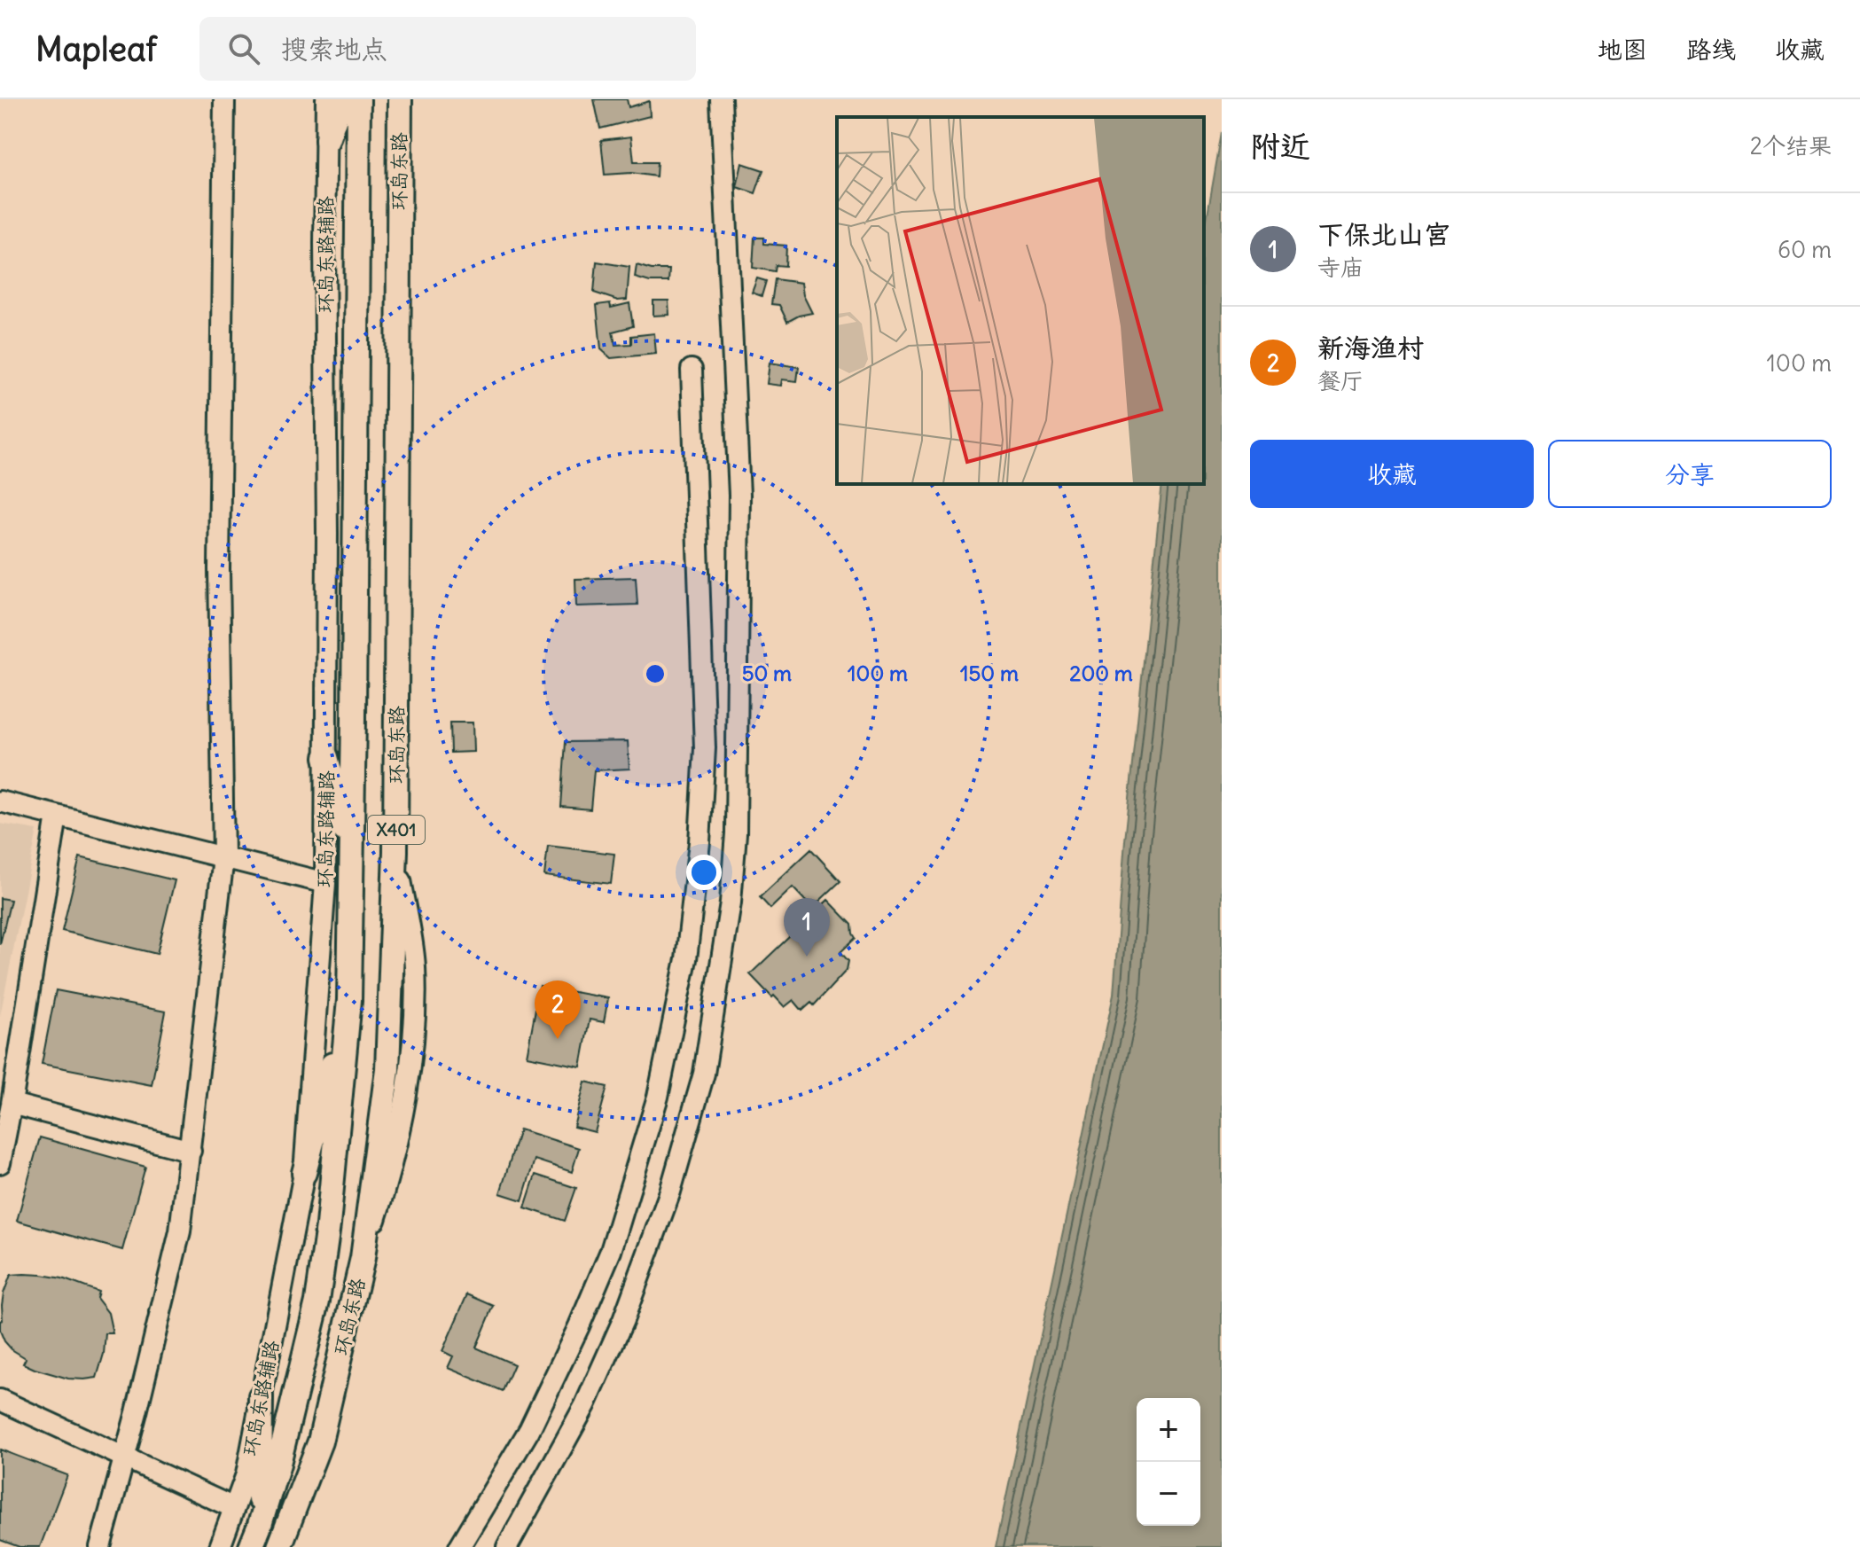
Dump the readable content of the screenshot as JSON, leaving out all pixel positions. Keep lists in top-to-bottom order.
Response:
{
  "streets": {
    "main road": ["环岛东路", "X401"],
    "street": ["环岛东路辅路"]
  },
  "page": {
    "header": "Mapleaf",
    "search": "搜索地点",
    "nav": ["地图", "路线", "收藏"],
    "heading": ["附近", "2个结果"],
    "list": [
      {
        "mark": "1",
        "name": "下保北山宫",
        "note": "寺庙",
        "value": "60 m"
      },
      {
        "mark": "2",
        "name": "新海渔村",
        "note": "餐厅",
        "value": "100 m"
      }
    ],
    "buttons": ["收藏", "分享"],
    "pins": ["1", "2"],
    "map_buttons": ["+", "−"]
  },
  "rings": [
    "50 m",
    "100 m",
    "150 m",
    "200 m"
  ]
}
